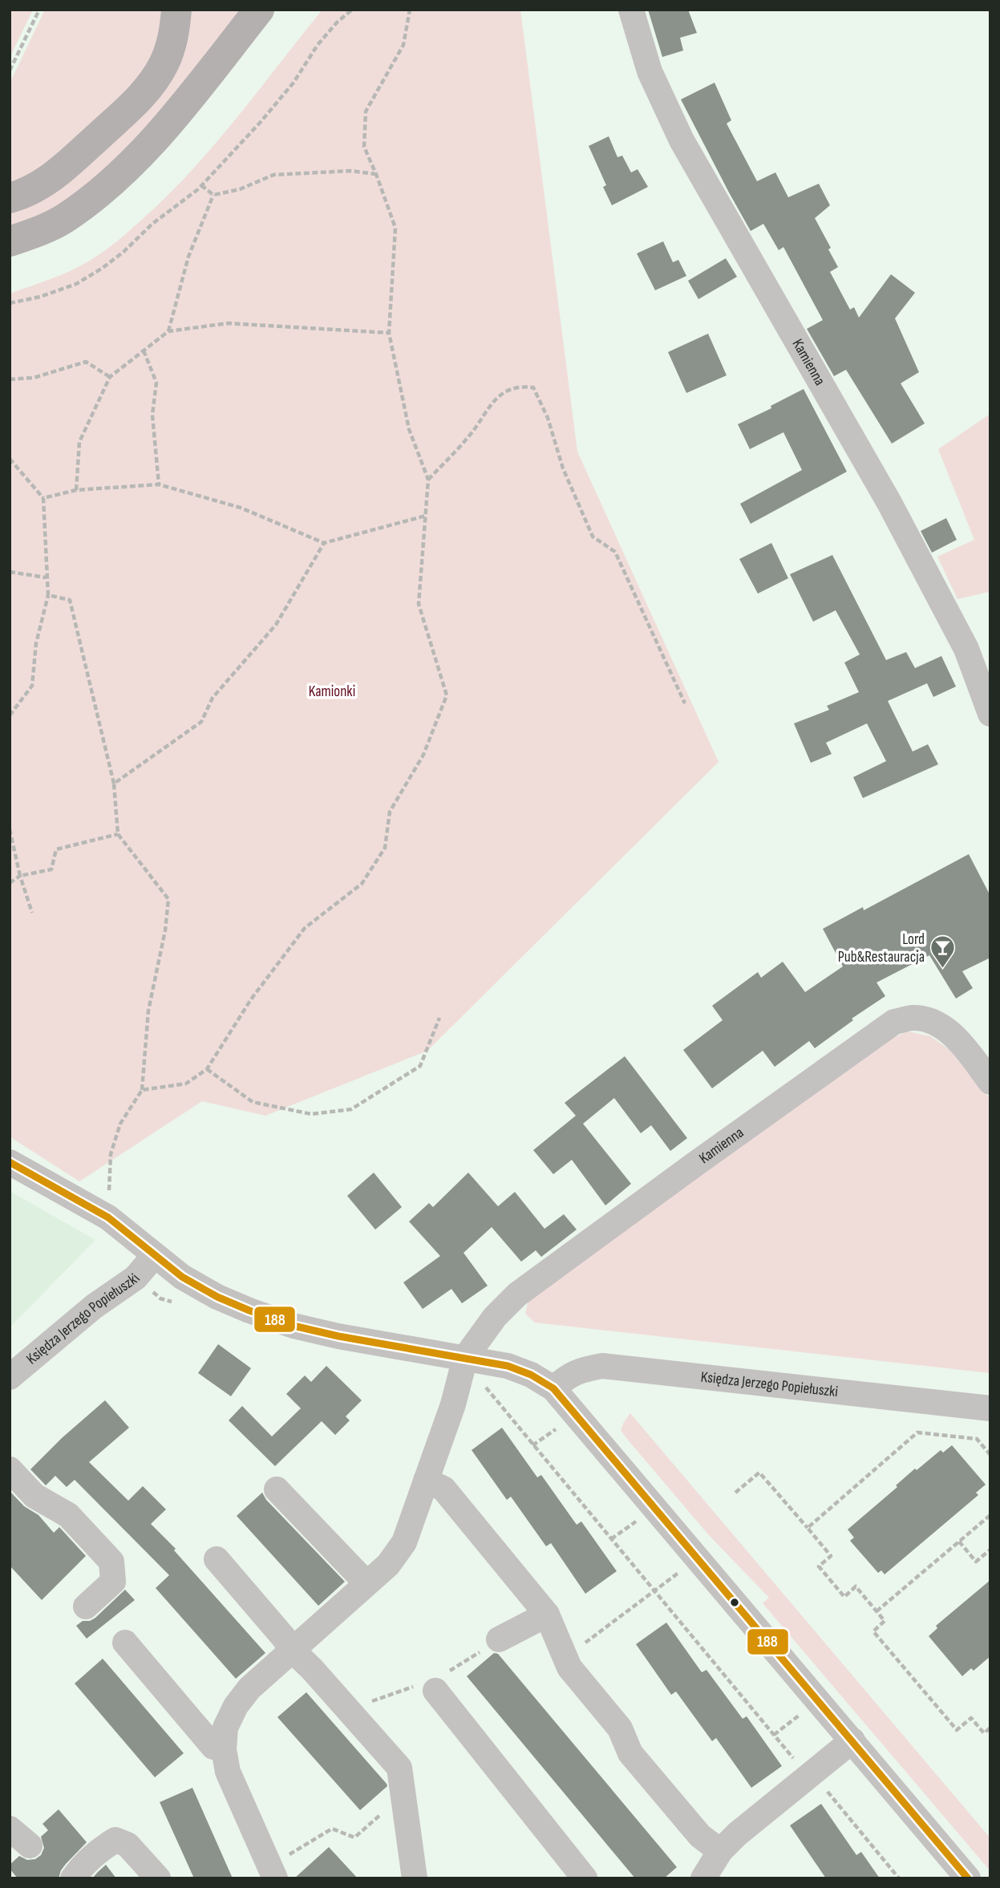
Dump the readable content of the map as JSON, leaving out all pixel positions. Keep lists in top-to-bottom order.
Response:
{
  "streets": {
    "street": ["Kamienna", "Księdza Jerzego Popiełuszki"]
  },
  "parks": ["Kamionki"],
  "places": {
    "bar": ["Lord Pub&Restauracja"]
  },
  "lines": ["transit line 188"]
}
